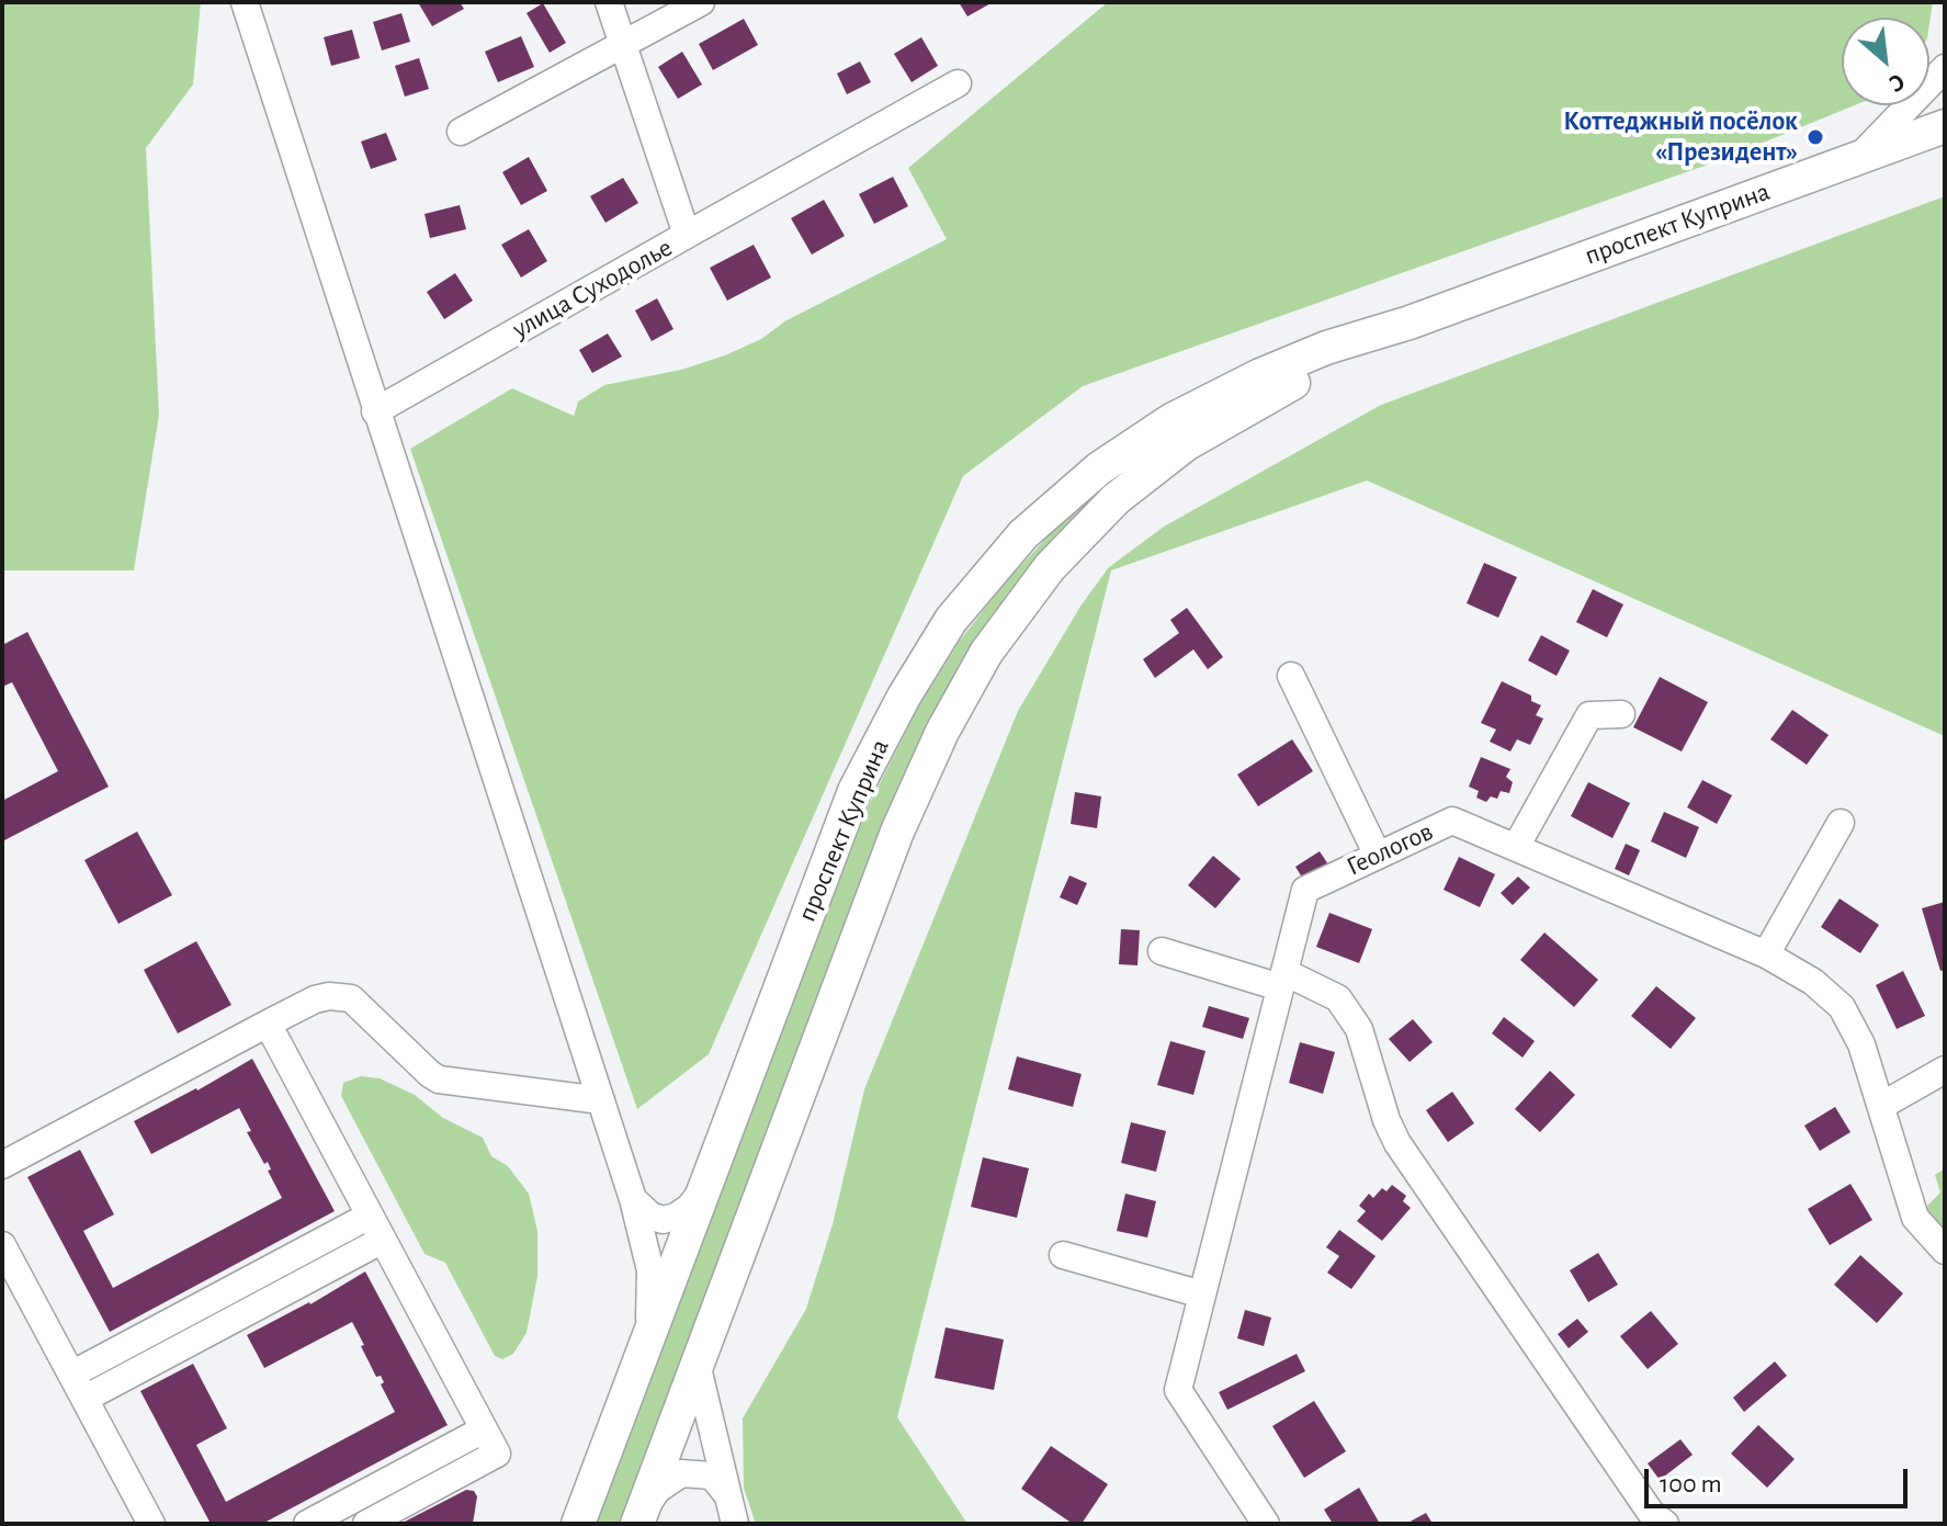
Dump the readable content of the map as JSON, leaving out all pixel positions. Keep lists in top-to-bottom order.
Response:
{
  "streets": {
    "main road": ["проспект Куприна"],
    "street": ["улица Суходолье", "Геологов"]
  },
  "places": ["Коттеджный посёлок «Президент»"],
  "scale_bar": "100 m",
  "north": "bottom right"
}
